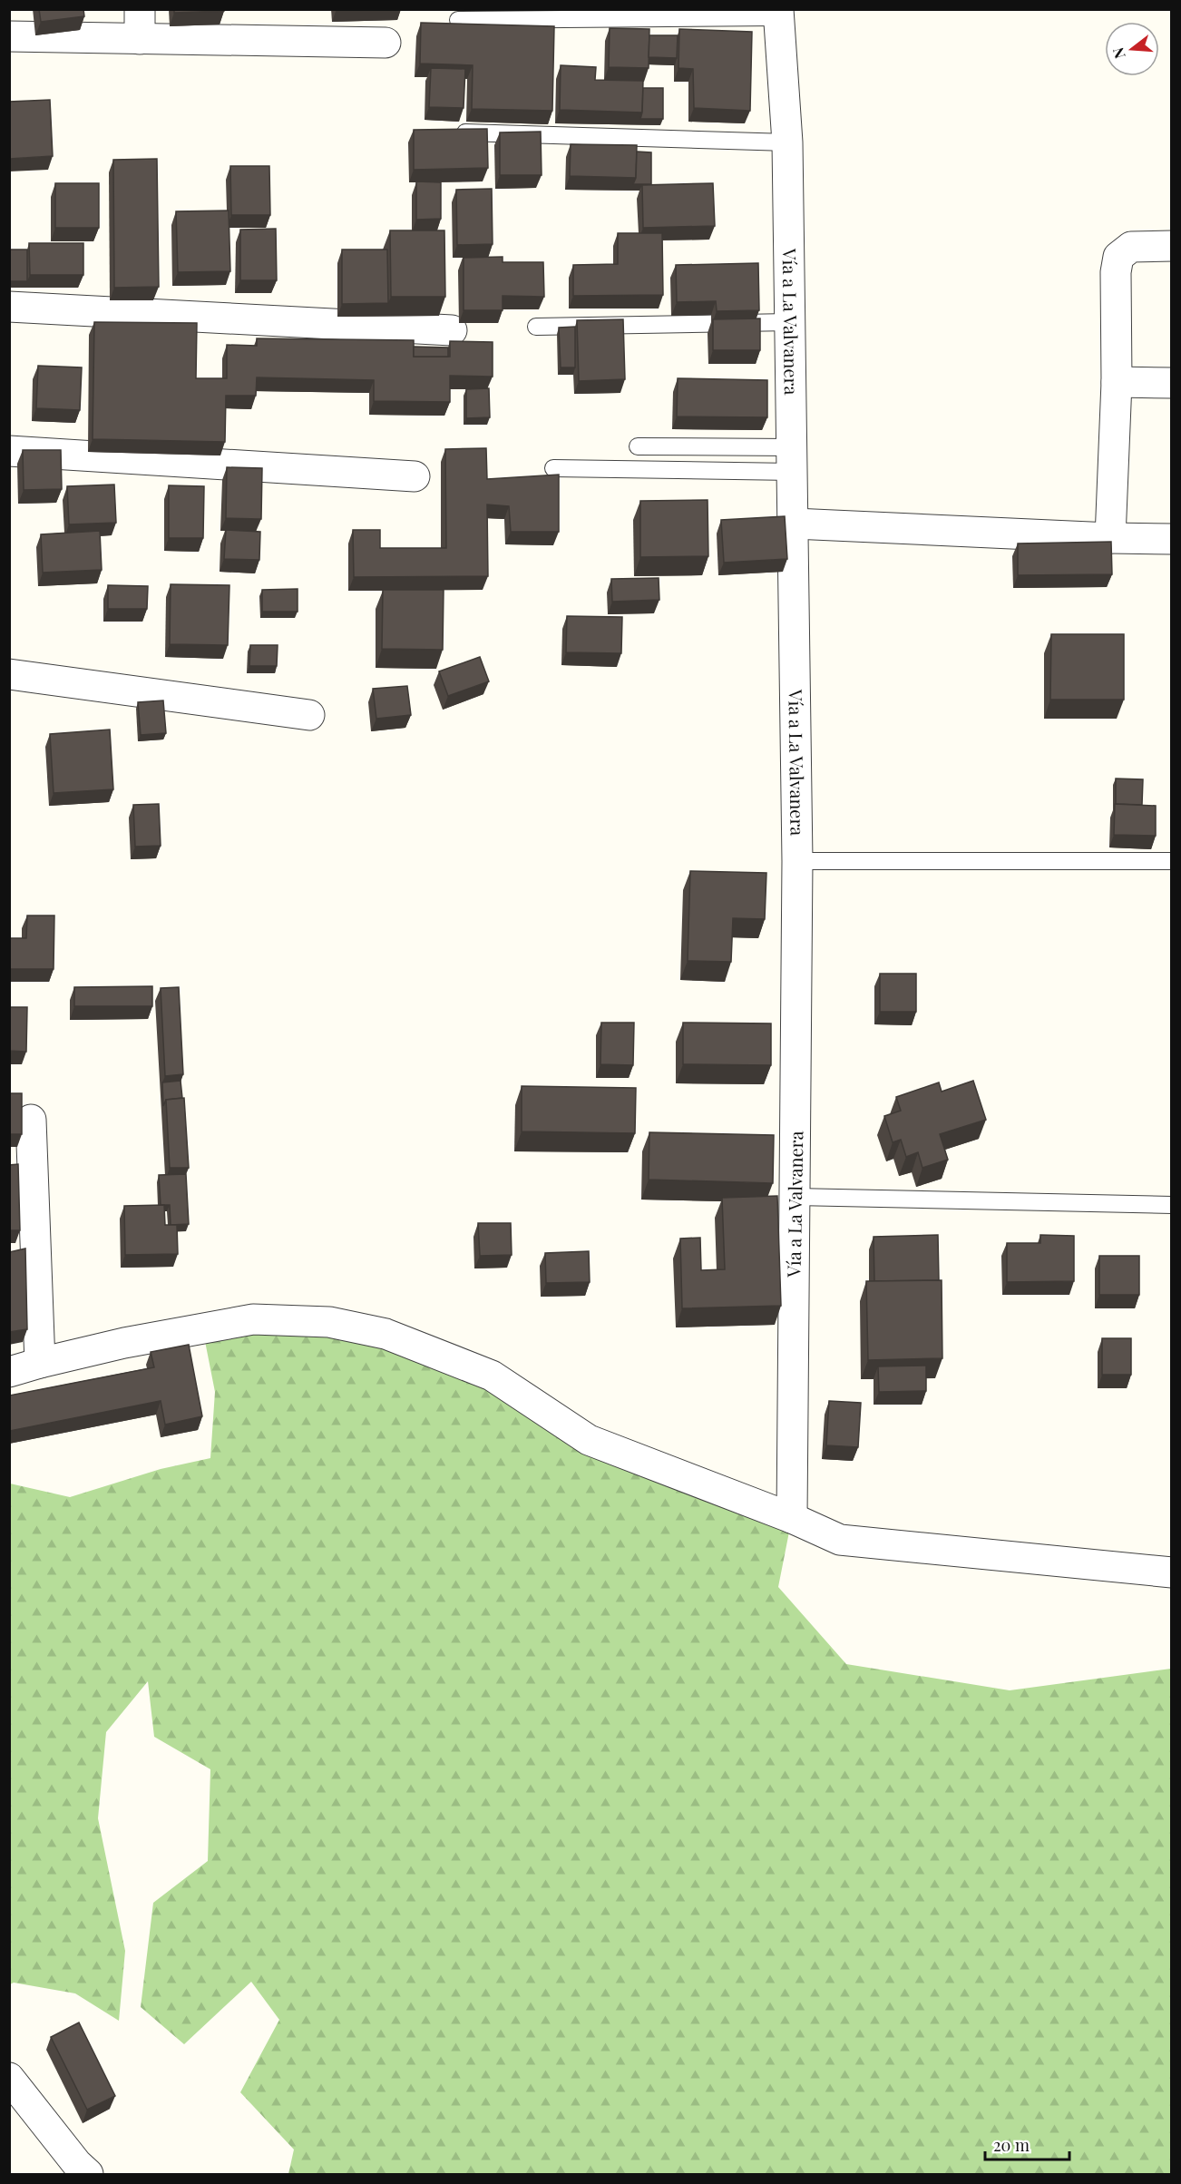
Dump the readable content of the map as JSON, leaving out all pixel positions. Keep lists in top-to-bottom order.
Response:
{
  "streets": {
    "street": ["Vía a La Valvanera"]
  },
  "scale_bar": "20 m",
  "north": "left"
}
